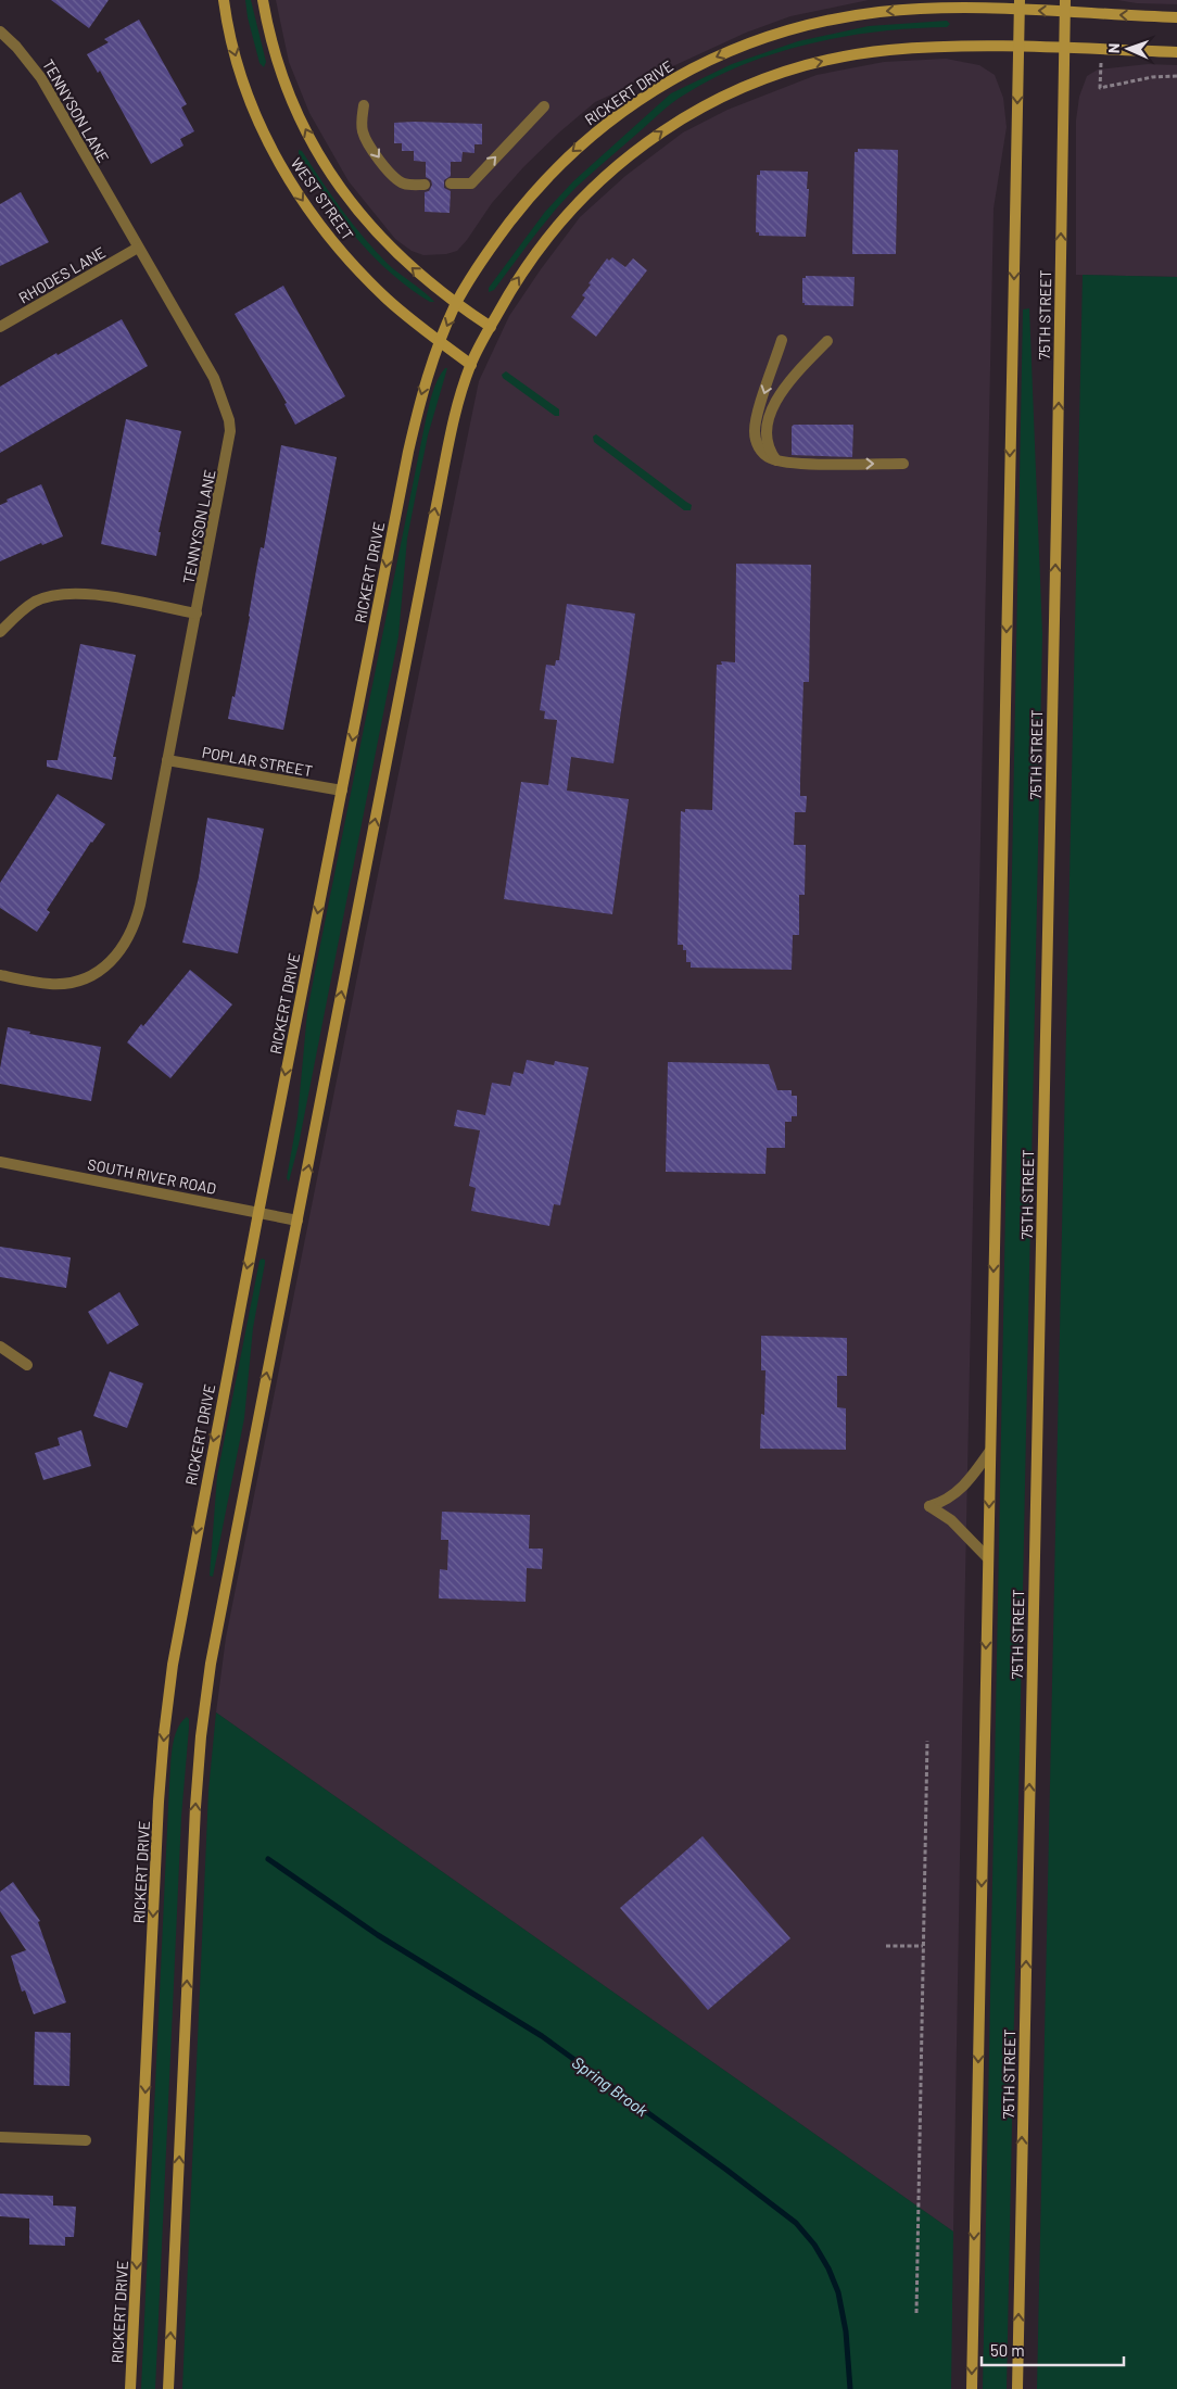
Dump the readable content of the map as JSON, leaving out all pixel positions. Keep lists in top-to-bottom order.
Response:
{
  "streets": {
    "street": [
      "RICKERT DRIVE",
      "TENNYSON LANE",
      "WEST STREET",
      "RHODES LANE",
      "75TH STREET",
      "POPLAR STREET",
      "SOUTH RIVER ROAD"
    ]
  },
  "crossings": [
    ["RICKERT DRIVE", "WEST STREET"],
    ["RICKERT DRIVE", "75TH STREET"],
    ["RICKERT DRIVE", "POPLAR STREET"],
    ["RICKERT DRIVE", "SOUTH RIVER ROAD"],
    ["TENNYSON LANE", "RHODES LANE"],
    ["TENNYSON LANE", "POPLAR STREET"]
  ],
  "water": ["Spring Brook"],
  "scale_bar": "50 m",
  "north": "left"
}
